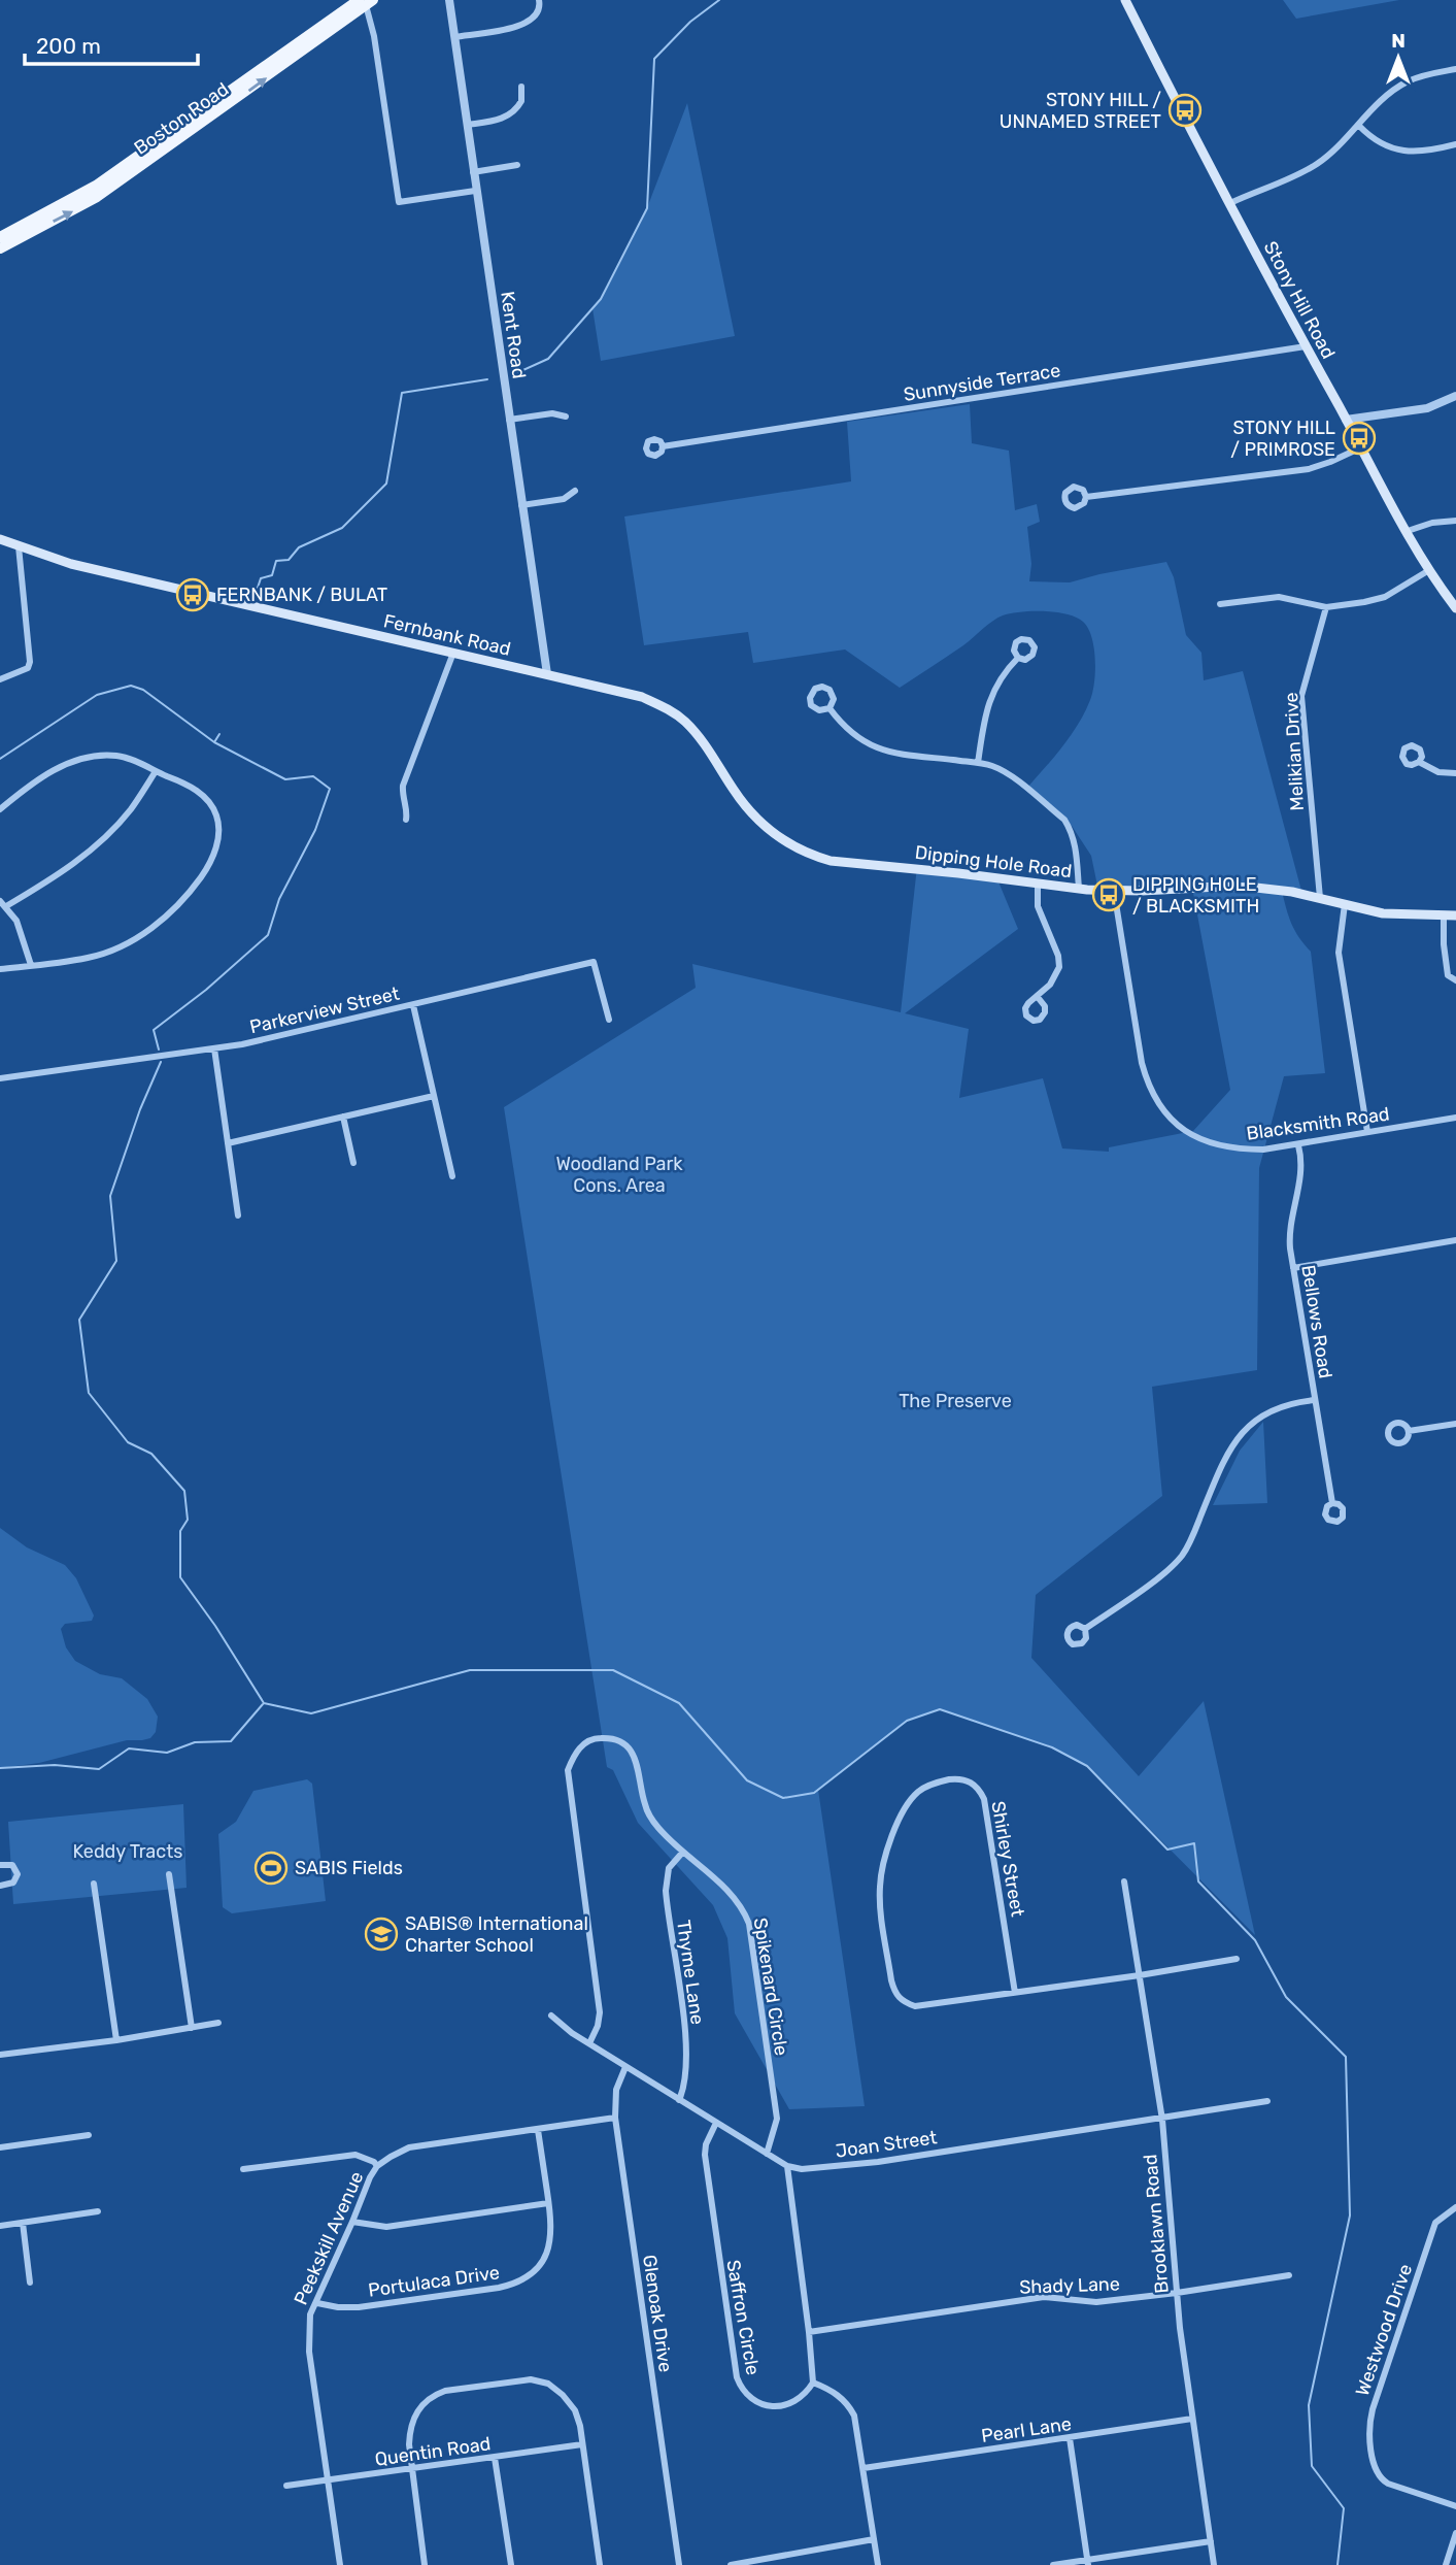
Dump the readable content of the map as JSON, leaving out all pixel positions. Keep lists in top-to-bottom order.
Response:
{
  "streets": {
    "main road": [
      "Boston Road",
      "Stony Hill Road",
      "Fernbank Road",
      "Dipping Hole Road"
    ],
    "street": [
      "Kent Road",
      "Sunnyside Terrace",
      "Melikian Drive",
      "Parkerview Street",
      "Blacksmith Road",
      "Bellows Road",
      "Shirley Street",
      "Thyme Lane",
      "Spikenard Circle",
      "Joan Street",
      "Brooklawn Road",
      "Peekskill Avenue",
      "Portulaca Drive",
      "Shady Lane",
      "Glenoak Drive",
      "Saffron Circle",
      "Westwood Drive",
      "Pearl Lane",
      "Quentin Road"
    ]
  },
  "crossings": [
    ["Stony Hill Road", "Sunnyside Terrace"],
    ["Kent Road", "Fernbank Road"],
    ["Fernbank Road", "Dipping Hole Road"],
    ["Melikian Drive", "Dipping Hole Road"],
    ["Dipping Hole Road", "Blacksmith Road"],
    ["Blacksmith Road", "Bellows Road"],
    ["Shirley Street", "Brooklawn Road"],
    ["Thyme Lane", "Spikenard Circle"],
    ["Thyme Lane", "Joan Street"],
    ["Spikenard Circle", "Joan Street"],
    ["Joan Street", "Brooklawn Road"],
    ["Joan Street", "Glenoak Drive"],
    ["Joan Street", "Saffron Circle"],
    ["Brooklawn Road", "Shady Lane"],
    ["Brooklawn Road", "Pearl Lane"],
    ["Peekskill Avenue", "Portulaca Drive"],
    ["Peekskill Avenue", "Glenoak Drive"],
    ["Peekskill Avenue", "Quentin Road"]
  ],
  "parks": ["Woodland Park Cons. Area", "The Preserve", "Keddy Tracts"],
  "places": {
    "bus stop": [
      "STONY HILL / UNNAMED STREET",
      "STONY HILL / PRIMROSE",
      "FERNBANK / BULAT",
      "DIPPING HOLE / BLACKSMITH"
    ],
    "sports": ["SABIS Fields"],
    "school or university": ["SABIS® International Charter School"]
  },
  "scale_bar": "200 m",
  "north": "top"
}
